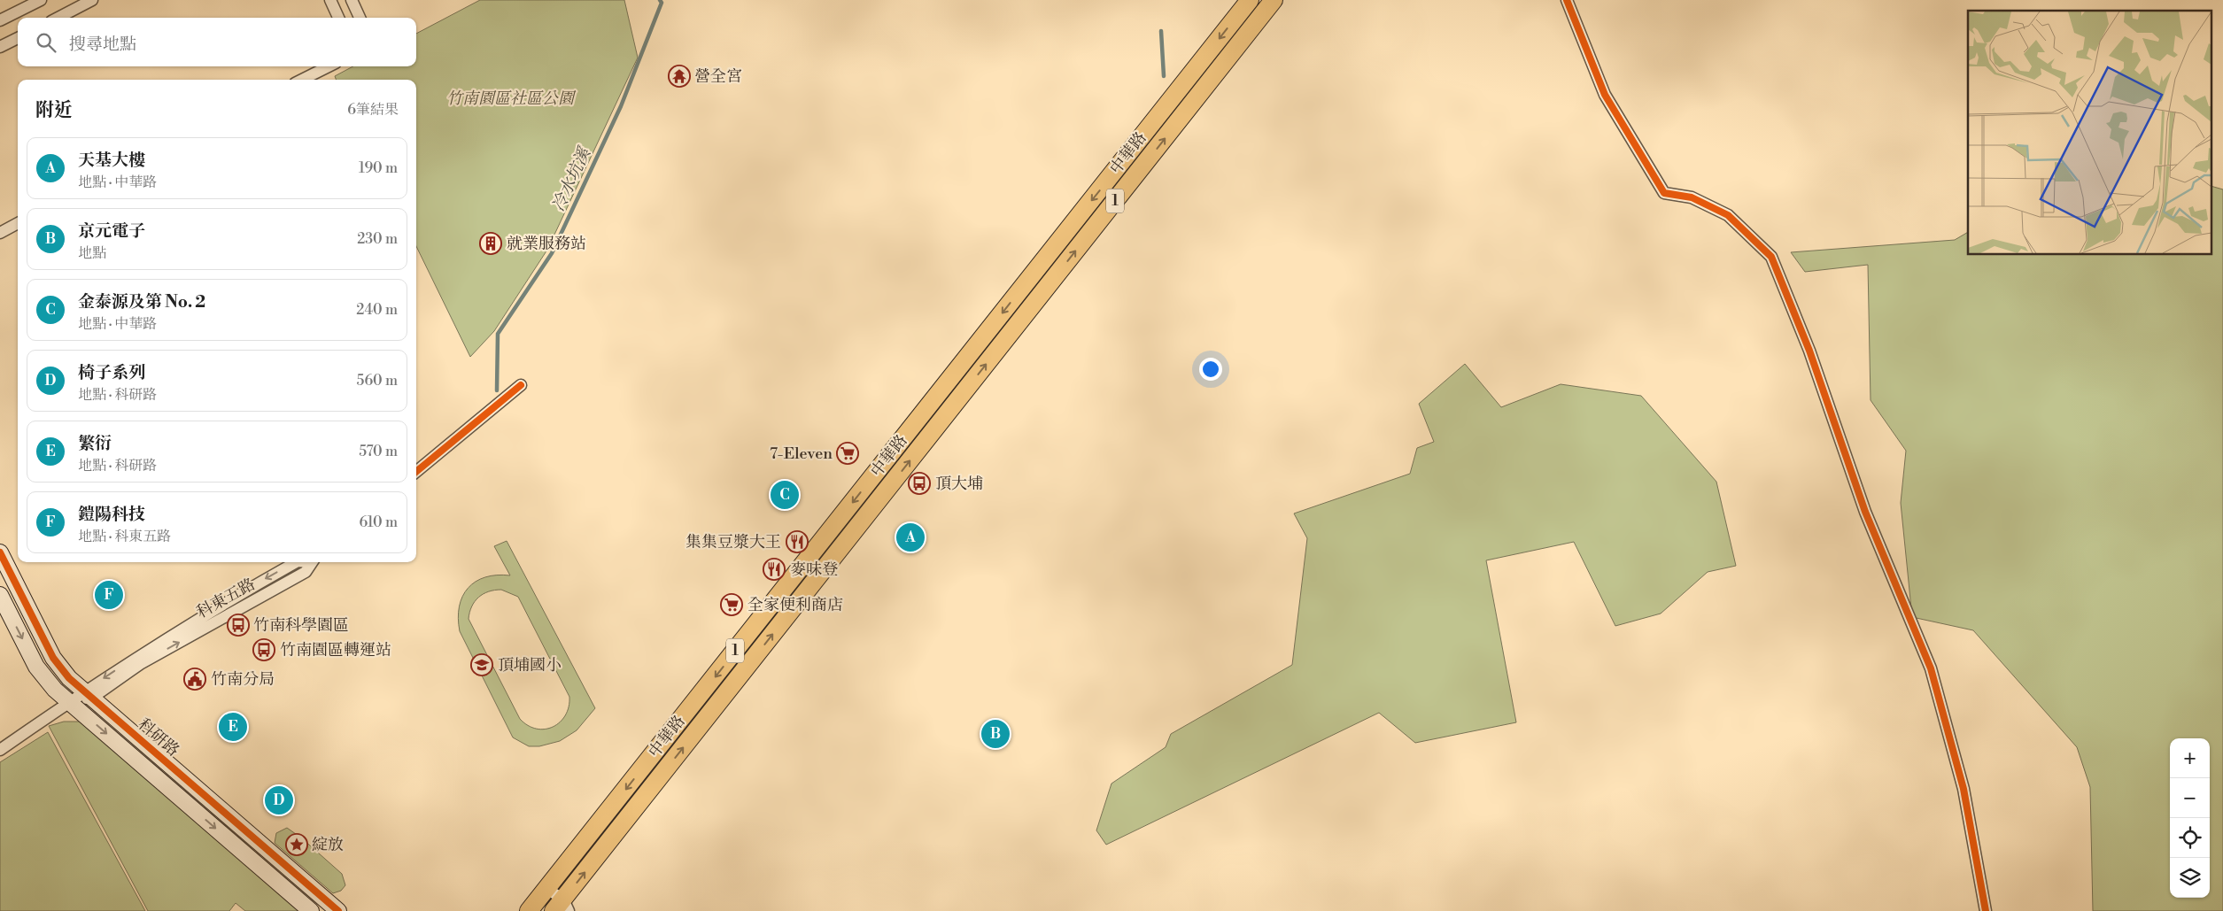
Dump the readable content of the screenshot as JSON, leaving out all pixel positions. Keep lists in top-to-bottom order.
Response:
{
  "streets": {
    "main road": ["中華路", "1"],
    "street": ["科東五路", "科研路"]
  },
  "crossings": [
    ["科東五路", "科研路"]
  ],
  "water": ["冷水坑溪"],
  "parks": ["竹南園區社區公園"],
  "places": {
    "temple": ["營全宮"],
    "building": ["就業服務站"],
    "supermarket": ["7-Eleven", "全家便利商店"],
    "bus stop": ["頂大埔", "竹南科學園區", "竹南園區轉運站"],
    "restaurant": ["集集豆漿大王", "麥味登"],
    "school or university": ["頂埔國小"],
    "public building": ["竹南分局"],
    "place": ["綻放"]
  },
  "page": {
    "search": "搜尋地點",
    "heading": ["附近", "6筆結果"],
    "list": [
      {
        "mark": "A",
        "name": "天基大樓",
        "note": "地點 · 中華路",
        "value": "190 m"
      },
      {
        "mark": "B",
        "name": "京元電子",
        "note": "地點",
        "value": "230 m"
      },
      {
        "mark": "C",
        "name": "金泰源及第 No. 2",
        "note": "地點 · 中華路",
        "value": "240 m"
      },
      {
        "mark": "D",
        "name": "椅子系列",
        "note": "地點 · 科研路",
        "value": "560 m"
      },
      {
        "mark": "E",
        "name": "繁衍",
        "note": "地點 · 科研路",
        "value": "570 m"
      },
      {
        "mark": "F",
        "name": "鎧陽科技",
        "note": "地點 · 科東五路",
        "value": "610 m"
      }
    ],
    "pins": [
      "C",
      "A",
      "F",
      "E",
      "B",
      "D"
    ],
    "map_buttons": ["+", "−"]
  }
}
